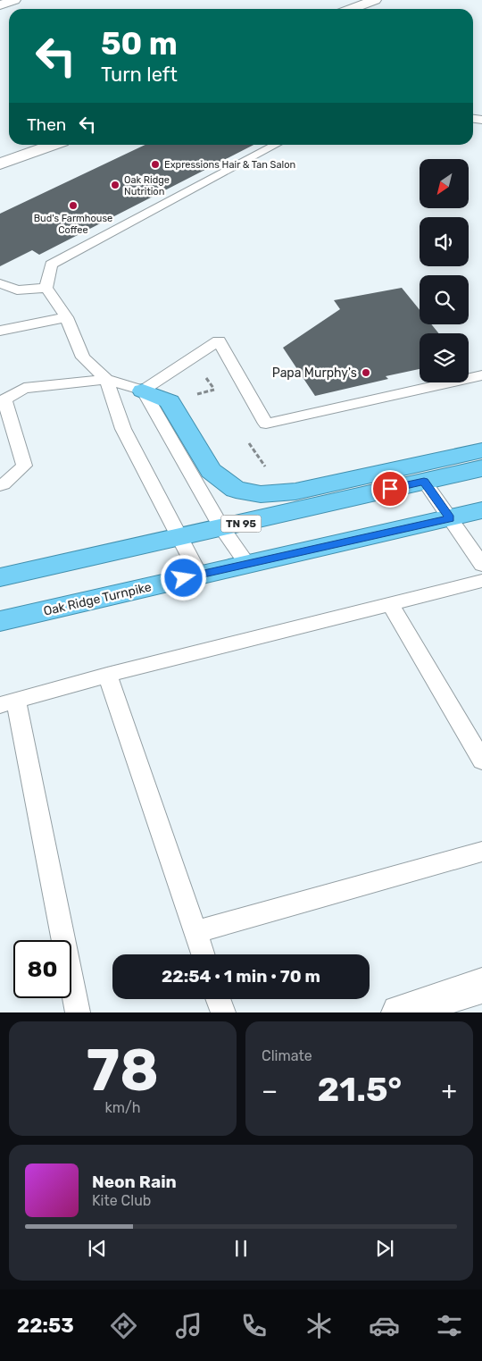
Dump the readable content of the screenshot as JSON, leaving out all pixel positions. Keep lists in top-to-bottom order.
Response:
{
  "streets": {
    "highway": ["TN 95", "Oak Ridge Turnpike"]
  },
  "places": [
    "Expressions Hair & Tan Salon",
    "Oak Ridge Nutrition",
    "Bud's Farmhouse Coffee",
    "Papa Murphy's"
  ],
  "north": "bottom left",
  "page": {
    "turn": ["50 m", "Turn left"],
    "then": "Then",
    "limit": "80",
    "trip": "22:54 · 1 min · 70 m",
    "tile": [
      ["78", "km/h"],
      "Climate"
    ],
    "heat": ["−", "21.5°", "+"],
    "song": ["Neon Rain", "Kite Club"],
    "tabs": "22:53"
  }
}
